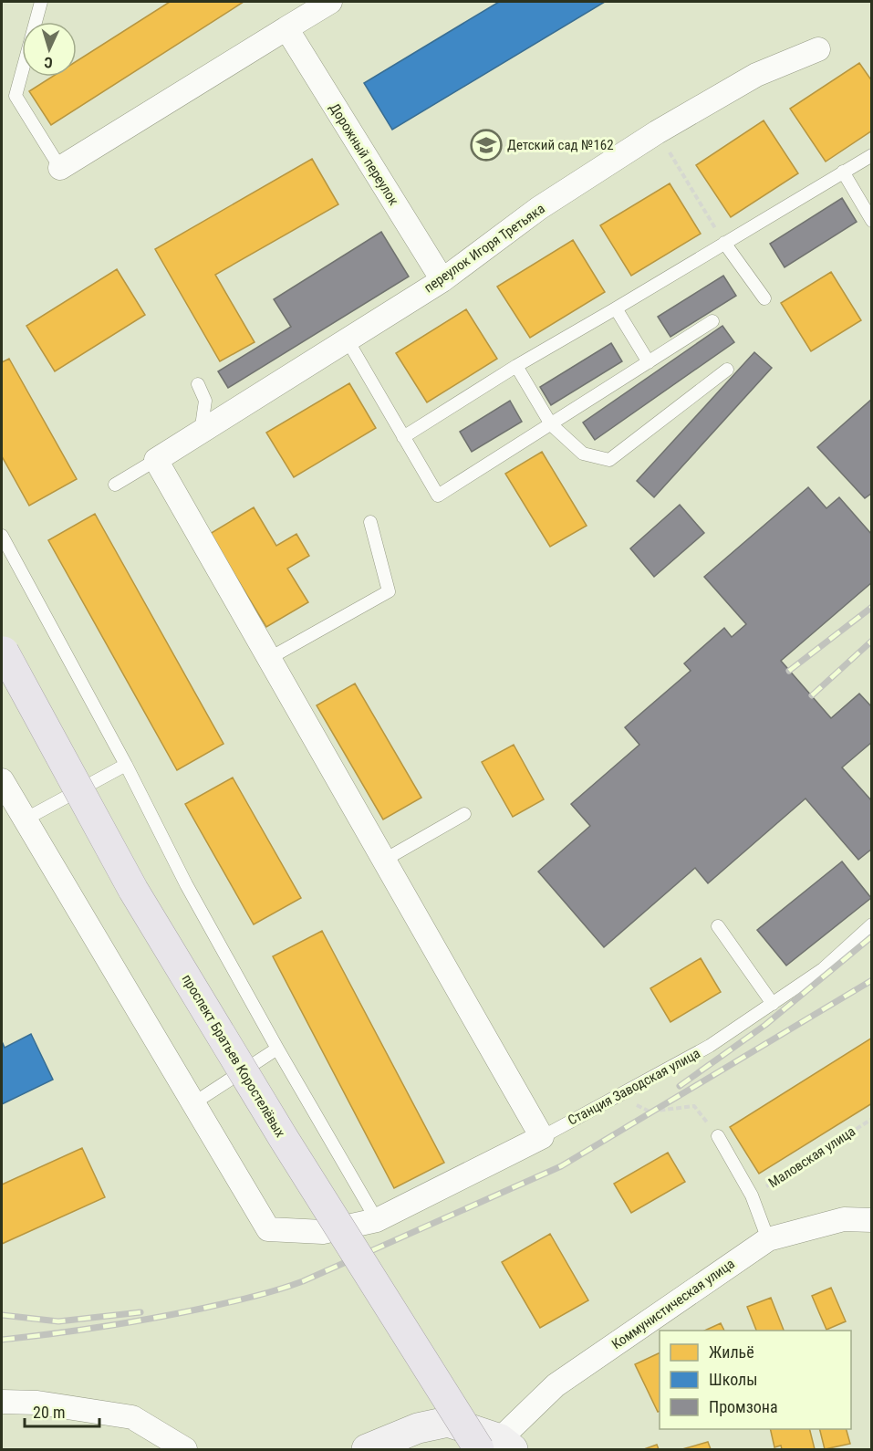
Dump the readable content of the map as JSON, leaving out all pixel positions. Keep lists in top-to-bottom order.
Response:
{
  "streets": {
    "main road": ["проспект Братьев Коростелёвых"],
    "street": [
      "Дорожный переулок",
      "переулок Игоря Третьяка",
      "Станция Заводская улица",
      "Коммунистическая улица"
    ],
    "path": ["Маловская улица"]
  },
  "crossings": [
    ["Дорожный переулок", "переулок Игоря Третьяка"],
    ["проспект Братьев Коростелёвых", "Коммунистическая улица"]
  ],
  "places": {
    "school or university": ["Детский сад №162"]
  },
  "legend": ["Жильё", "Школы", "Промзона"],
  "scale_bar": "20 m",
  "north": "bottom"
}
